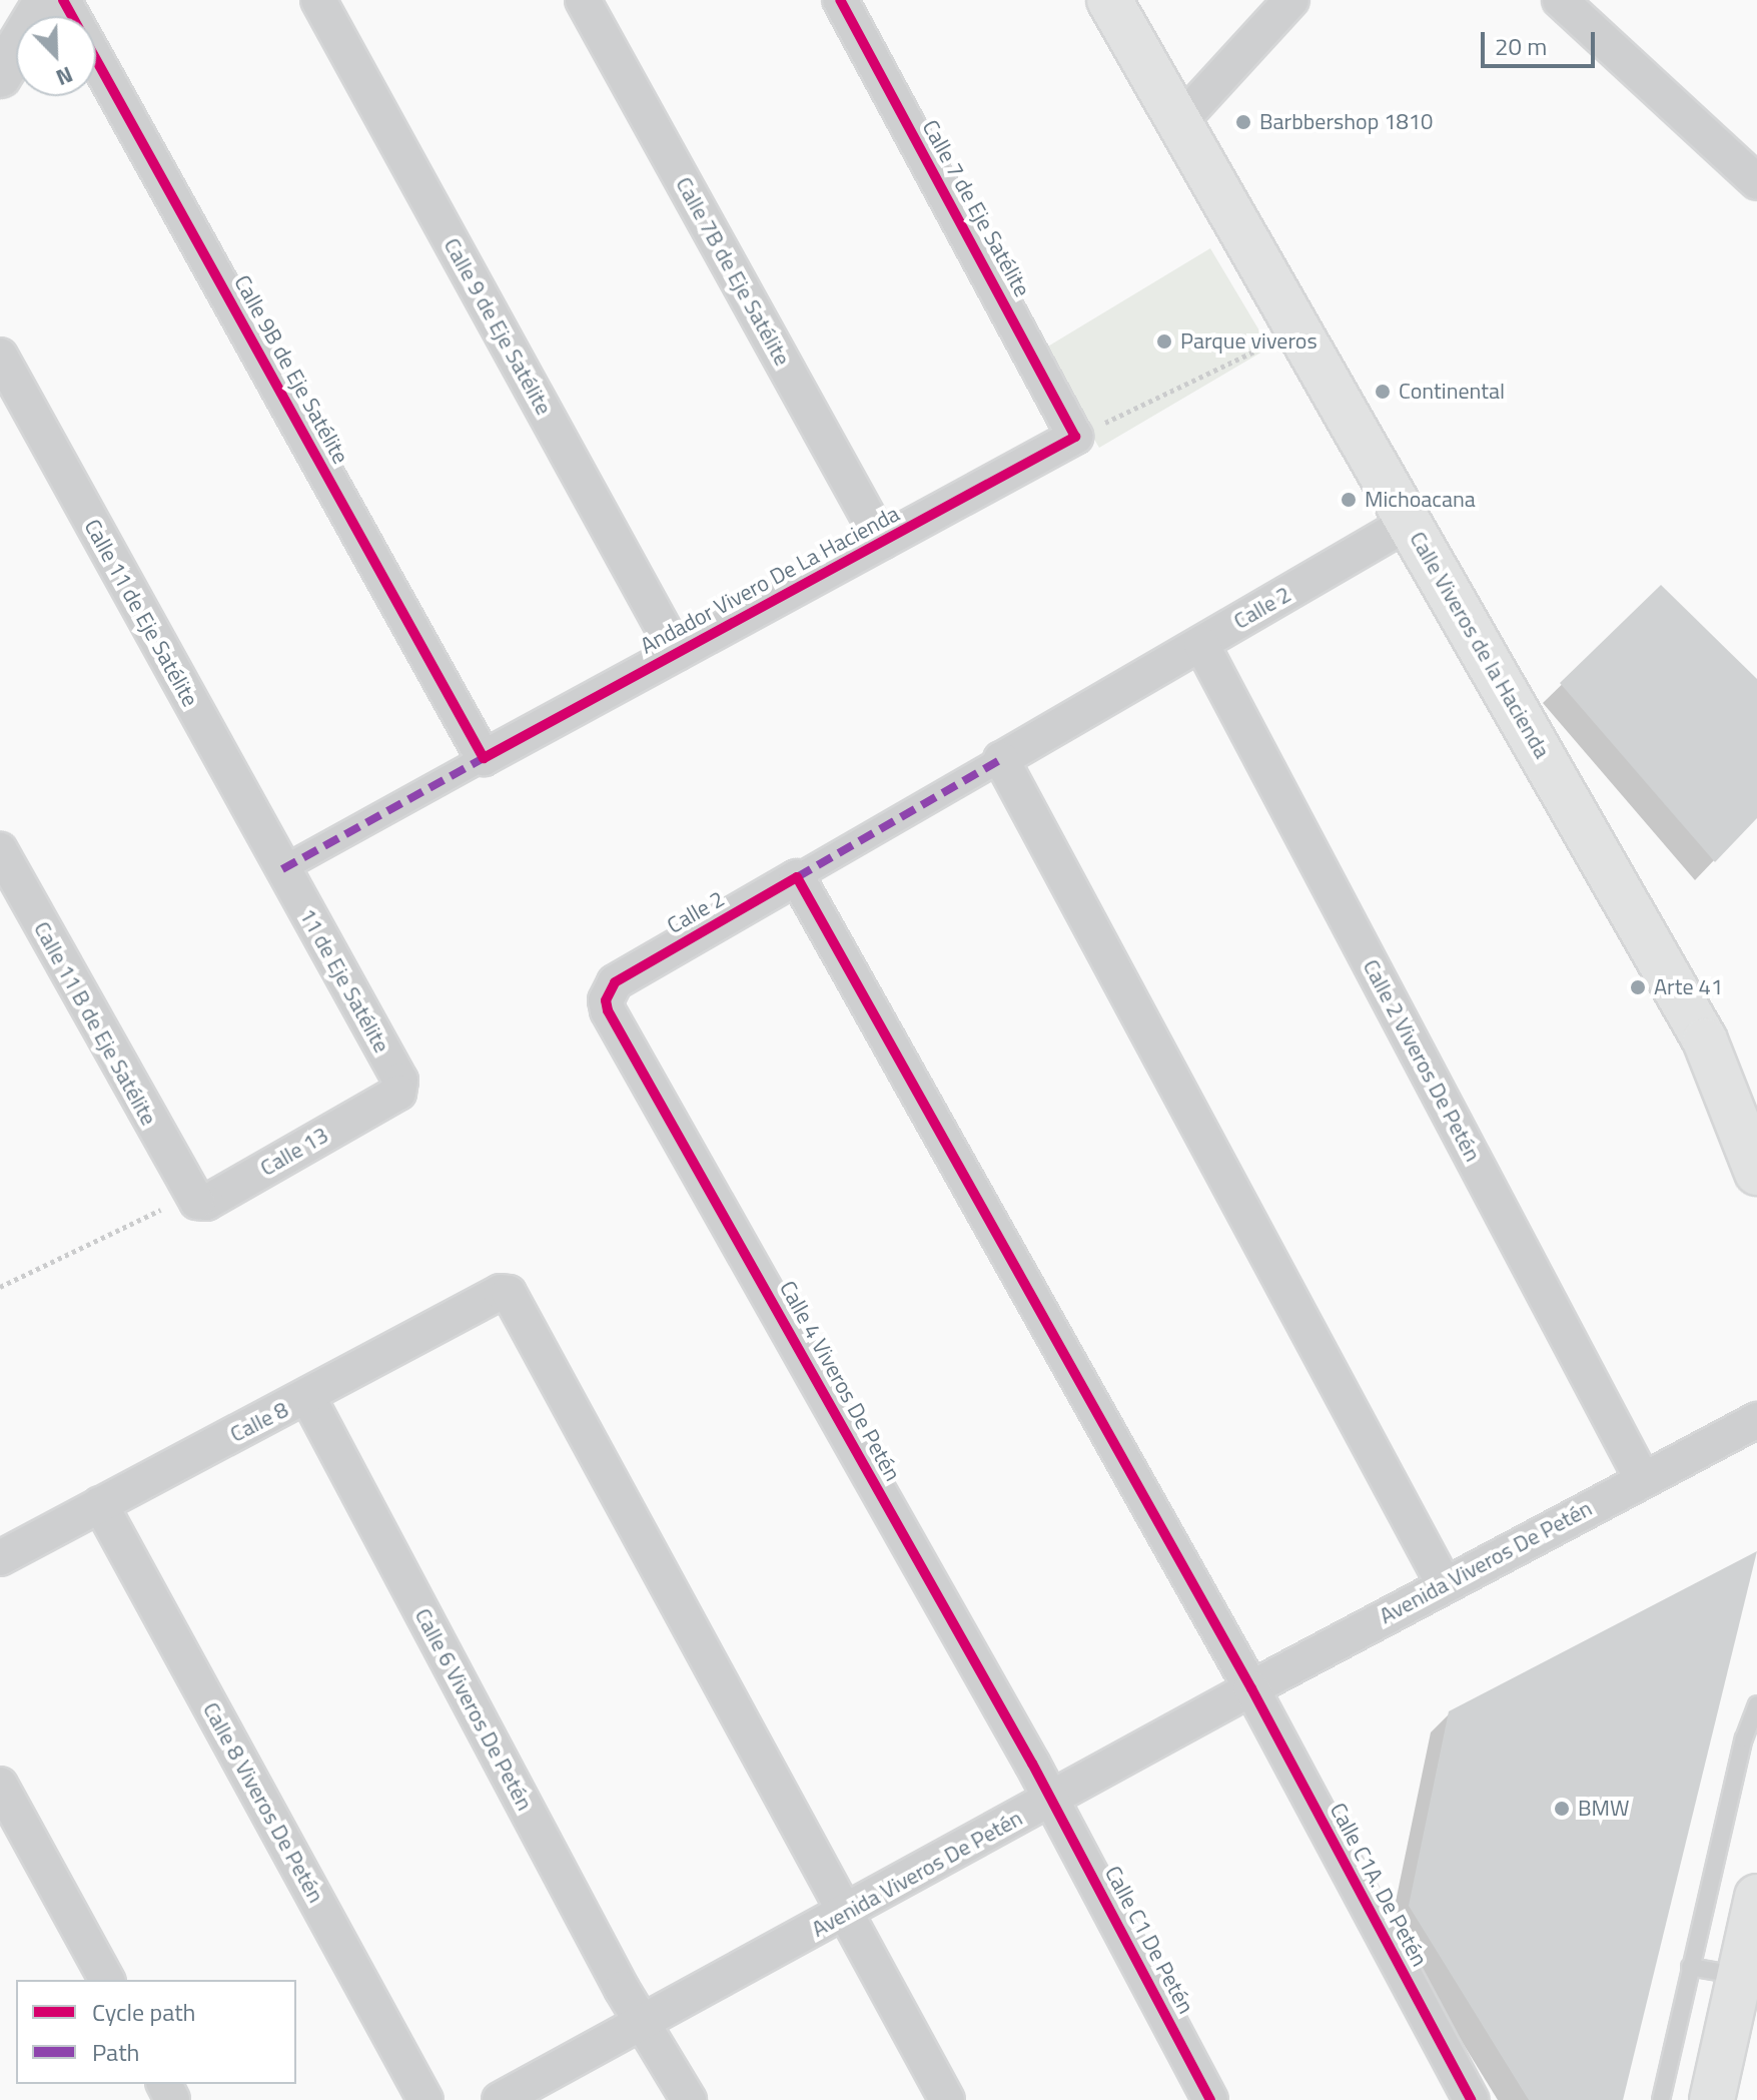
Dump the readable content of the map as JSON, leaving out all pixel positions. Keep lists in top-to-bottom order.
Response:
{
  "streets": {
    "main road": ["Calle Viveros de la Hacienda"],
    "street": [
      "Calle 7 de Eje Satélite",
      "Calle 7B de Eje Satélite",
      "Calle 9 de Eje Satélite",
      "Calle 9B de Eje Satélite",
      "Andador Vivero De La Hacienda",
      "Calle 2",
      "Calle 11 de Eje Satélite",
      "11 de Eje Satélite",
      "Calle 11 B de Eje Satélite",
      "Calle 2 Viveros De Petén",
      "Calle 13",
      "Calle 4 Viveros De Petén",
      "Calle 8",
      "Avenida Viveros De Petén",
      "Calle 6 Viveros De Petén",
      "Calle 8 Viveros De Petén",
      "Calle C1A. De Petén",
      "Calle C1 De Petén"
    ]
  },
  "crossings": [
    ["Calle 7 de Eje Satélite", "Andador Vivero De La Hacienda"],
    ["Calle 7B de Eje Satélite", "Andador Vivero De La Hacienda"],
    ["Calle 9 de Eje Satélite", "Andador Vivero De La Hacienda"],
    ["Calle 9B de Eje Satélite", "Andador Vivero De La Hacienda"],
    ["Andador Vivero De La Hacienda", "Calle 11 de Eje Satélite"],
    ["Andador Vivero De La Hacienda", "11 de Eje Satélite"],
    ["Calle 2", "Calle Viveros de la Hacienda"],
    ["Calle 2", "Calle 2 Viveros De Petén"],
    ["Calle 2", "Calle 4 Viveros De Petén"],
    ["Calle 11 de Eje Satélite", "11 de Eje Satélite"],
    ["11 de Eje Satélite", "Calle 13"],
    ["Calle 11 B de Eje Satélite", "Calle 13"],
    ["Calle 2 Viveros De Petén", "Avenida Viveros De Petén"],
    ["Calle 4 Viveros De Petén", "Avenida Viveros De Petén"],
    ["Calle 4 Viveros De Petén", "Calle C1 De Petén"],
    ["Calle 8", "Avenida Viveros De Petén"],
    ["Calle 8", "Calle 6 Viveros De Petén"],
    ["Calle 8", "Calle 8 Viveros De Petén"],
    ["Avenida Viveros De Petén", "Calle 6 Viveros De Petén"],
    ["Avenida Viveros De Petén", "Calle C1A. De Petén"],
    ["Avenida Viveros De Petén", "Calle C1 De Petén"]
  ],
  "places": [
    "Barbbershop 1810",
    "Parque viveros",
    "Continental",
    "Michoacana",
    "Arte 41",
    "BMW"
  ],
  "legend": ["Cycle path", "Path"],
  "scale_bar": "20 m",
  "north": "bottom right"
}
